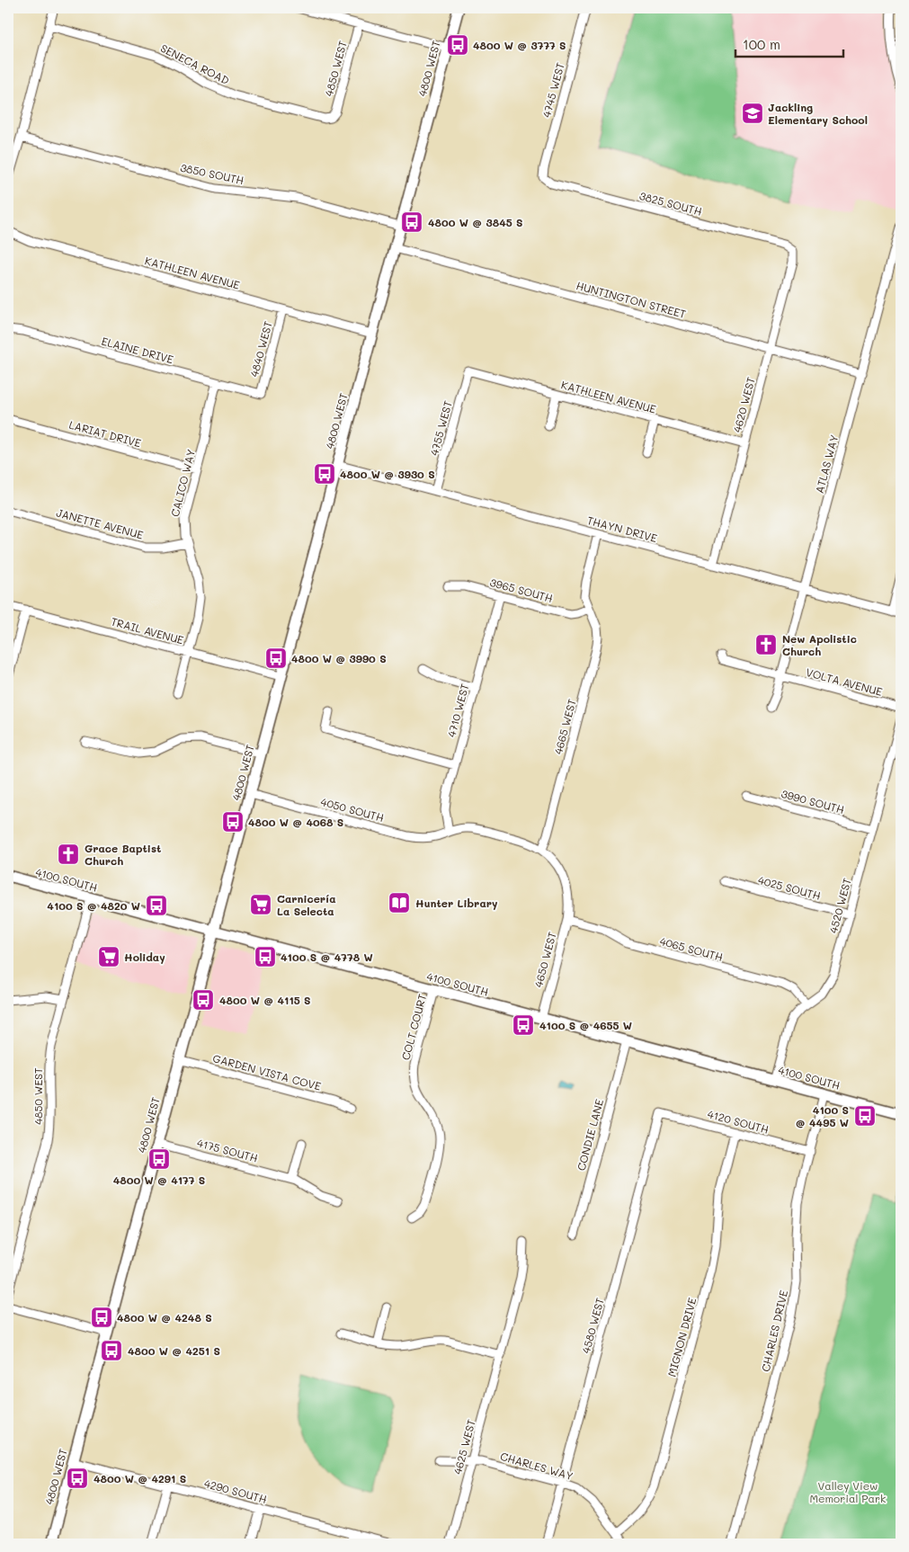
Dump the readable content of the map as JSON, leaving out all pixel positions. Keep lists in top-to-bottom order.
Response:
{
  "streets": {
    "main road": ["4800 WEST", "4100 SOUTH"],
    "street": [
      "SENECA ROAD",
      "4850 WEST",
      "4745 WEST",
      "3850 SOUTH",
      "3825 SOUTH",
      "KATHLEEN AVENUE",
      "HUNTINGTON STREET",
      "4840 WEST",
      "ELAINE DRIVE",
      "4620 WEST",
      "4755 WEST",
      "LARIAT DRIVE",
      "ATLAS WAY",
      "CALICO WAY",
      "JANETTE AVENUE",
      "THAYN DRIVE",
      "3965 SOUTH",
      "TRAIL AVENUE",
      "VOLTA AVENUE",
      "4710 WEST",
      "4665 WEST",
      "3990 SOUTH",
      "4050 SOUTH",
      "4025 SOUTH",
      "4520 WEST",
      "4065 SOUTH",
      "4650 WEST",
      "COLT COURT",
      "GARDEN VISTA COVE",
      "4120 SOUTH",
      "CONDIE LANE",
      "4175 SOUTH",
      "4580 WEST",
      "CHARLES DRIVE",
      "MIGNON DRIVE",
      "4625 WEST",
      "CHARLES WAY",
      "4290 SOUTH"
    ]
  },
  "crossings": [
    ["SENECA ROAD", "4850 WEST"],
    ["4850 WEST", "4100 SOUTH"],
    ["4800 WEST", "3850 SOUTH"],
    ["4800 WEST", "KATHLEEN AVENUE"],
    ["4800 WEST", "HUNTINGTON STREET"],
    ["4800 WEST", "THAYN DRIVE"],
    ["4800 WEST", "TRAIL AVENUE"],
    ["4800 WEST", "4050 SOUTH"],
    ["4800 WEST", "4100 SOUTH"],
    ["4800 WEST", "GARDEN VISTA COVE"],
    ["4800 WEST", "4175 SOUTH"],
    ["4800 WEST", "4290 SOUTH"],
    ["4745 WEST", "3825 SOUTH"],
    ["3825 SOUTH", "4620 WEST"],
    ["KATHLEEN AVENUE", "4840 WEST"],
    ["KATHLEEN AVENUE", "4620 WEST"],
    ["KATHLEEN AVENUE", "4755 WEST"],
    ["HUNTINGTON STREET", "4620 WEST"],
    ["HUNTINGTON STREET", "ATLAS WAY"],
    ["4840 WEST", "ELAINE DRIVE"],
    ["ELAINE DRIVE", "CALICO WAY"],
    ["4620 WEST", "THAYN DRIVE"],
    ["4755 WEST", "THAYN DRIVE"],
    ["LARIAT DRIVE", "CALICO WAY"],
    ["ATLAS WAY", "THAYN DRIVE"],
    ["ATLAS WAY", "VOLTA AVENUE"],
    ["CALICO WAY", "JANETTE AVENUE"],
    ["CALICO WAY", "TRAIL AVENUE"],
    ["THAYN DRIVE", "4665 WEST"],
    ["3965 SOUTH", "4710 WEST"],
    ["3965 SOUTH", "4665 WEST"],
    ["4710 WEST", "4050 SOUTH"],
    ["4665 WEST", "4050 SOUTH"],
    ["4665 WEST", "4650 WEST"],
    ["3990 SOUTH", "4520 WEST"],
    ["4050 SOUTH", "4650 WEST"],
    ["4100 SOUTH", "4520 WEST"],
    ["4100 SOUTH", "4650 WEST"],
    ["4100 SOUTH", "COLT COURT"],
    ["4100 SOUTH", "CONDIE LANE"],
    ["4100 SOUTH", "CHARLES DRIVE"],
    ["4025 SOUTH", "4520 WEST"],
    ["4520 WEST", "4065 SOUTH"],
    ["4065 SOUTH", "4650 WEST"],
    ["4120 SOUTH", "4580 WEST"],
    ["4120 SOUTH", "CHARLES DRIVE"],
    ["4120 SOUTH", "MIGNON DRIVE"],
    ["4580 WEST", "CHARLES WAY"],
    ["MIGNON DRIVE", "CHARLES WAY"],
    ["4625 WEST", "CHARLES WAY"]
  ],
  "parks": ["Valley View Memorial Park"],
  "places": {
    "bus stop": [
      "4800 W @ 3777 S",
      "4800 W @ 3845 S",
      "4800 W @ 3930 S",
      "4800 W @ 3990 S",
      "4800 W @ 4068 S",
      "4100 S @ 4820 W",
      "4100 S @ 4778 W",
      "4800 W @ 4115 S",
      "4100 S @ 4655 W",
      "4100 S @ 4495 W",
      "4800 W @ 4177 S",
      "4800 W @ 4248 S",
      "4800 W @ 4251 S",
      "4800 W @ 4291 S"
    ],
    "school or university": ["Jackling Elementary School"],
    "church": ["New Apolistic Church", "Grace Baptist Church"],
    "library": ["Hunter Library"],
    "supermarket": ["Carnicería La Selecta", "Holiday"]
  },
  "scale_bar": "100 m"
}
